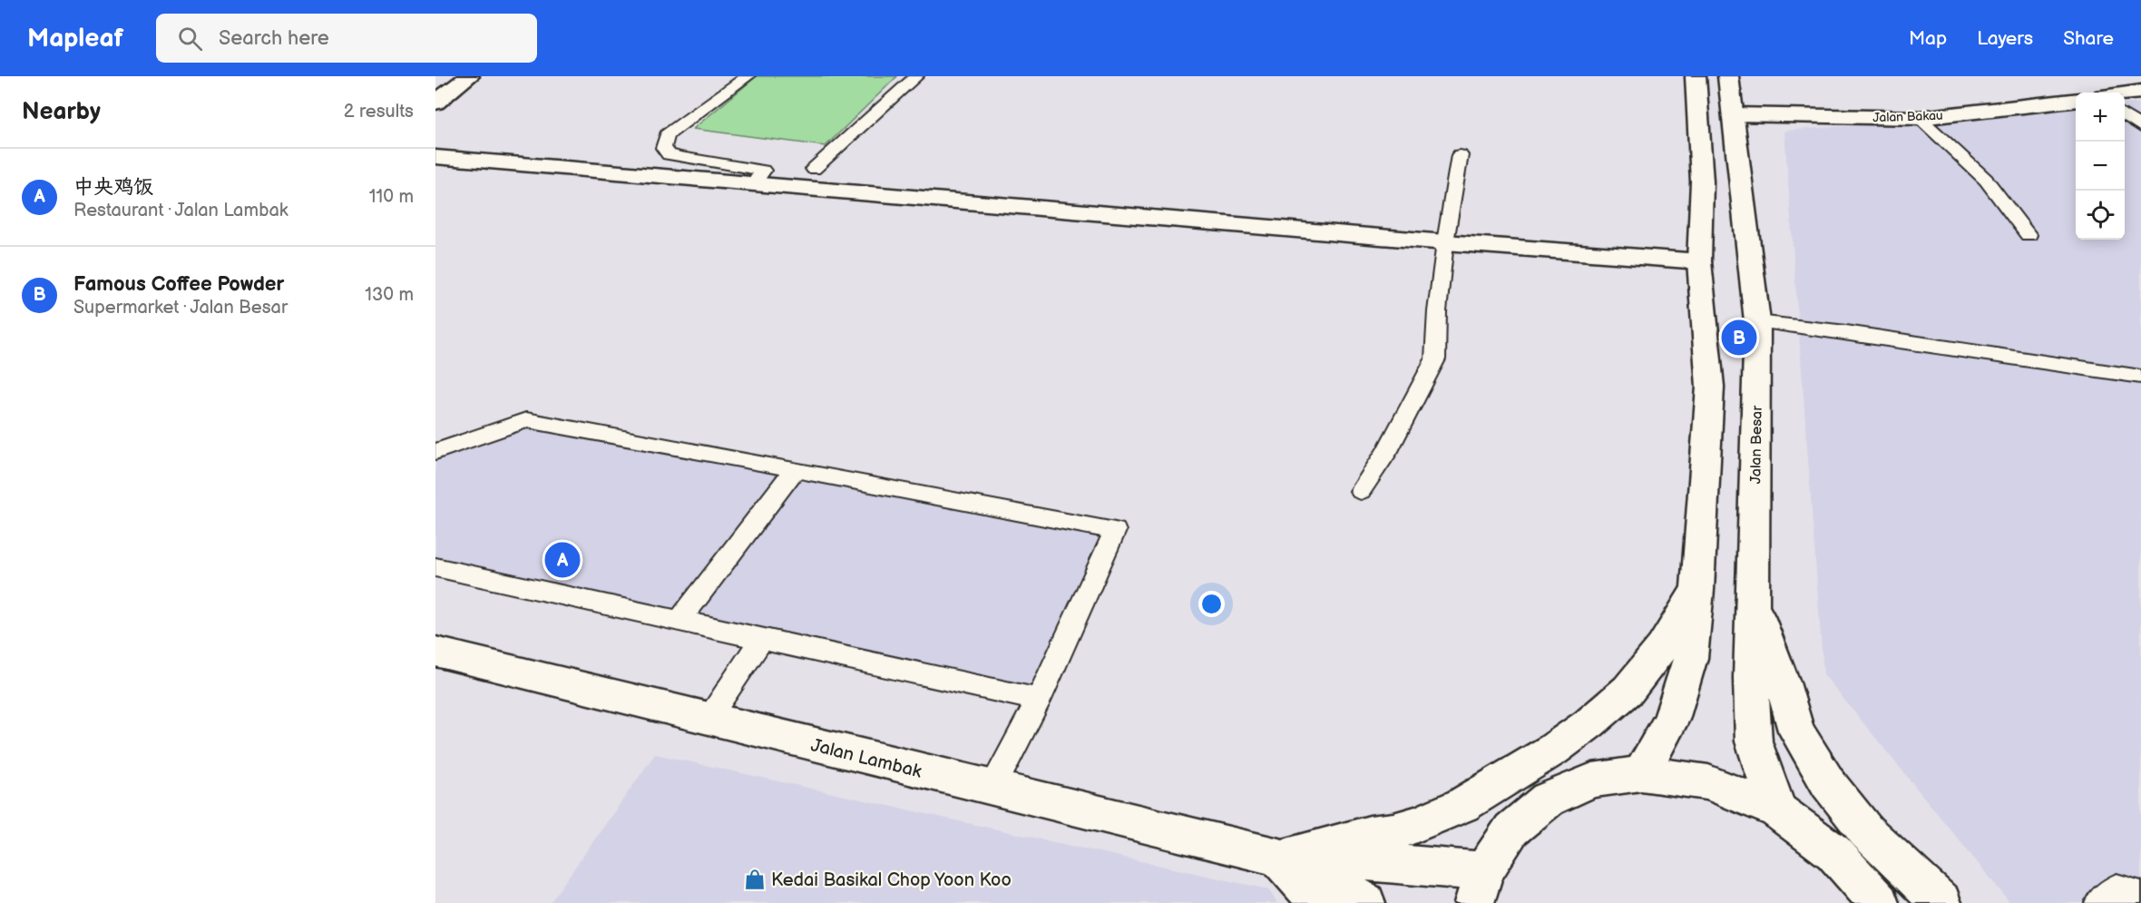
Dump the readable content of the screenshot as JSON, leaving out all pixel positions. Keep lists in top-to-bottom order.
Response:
{
  "streets": {
    "main road": ["Jalan Bakau", "Jalan Besar", "Jalan Lambak"]
  },
  "crossings": [
    ["Jalan Bakau", "Jalan Besar"]
  ],
  "places": {
    "shop": ["Kedai Basikal Chop Yoon Koo"]
  },
  "page": {
    "header": "Mapleaf",
    "search": "Search here",
    "nav": ["Map", "Layers", "Share"],
    "heading": ["Nearby", "2 results"],
    "map_buttons": ["+", "−"],
    "list": [
      {
        "mark": "A",
        "name": "中央鸡饭",
        "note": "Restaurant · Jalan Lambak",
        "value": "110 m"
      },
      {
        "mark": "B",
        "name": "Famous Coffee Powder",
        "note": "Supermarket · Jalan Besar",
        "value": "130 m"
      }
    ],
    "pins": ["B", "A"]
  }
}
